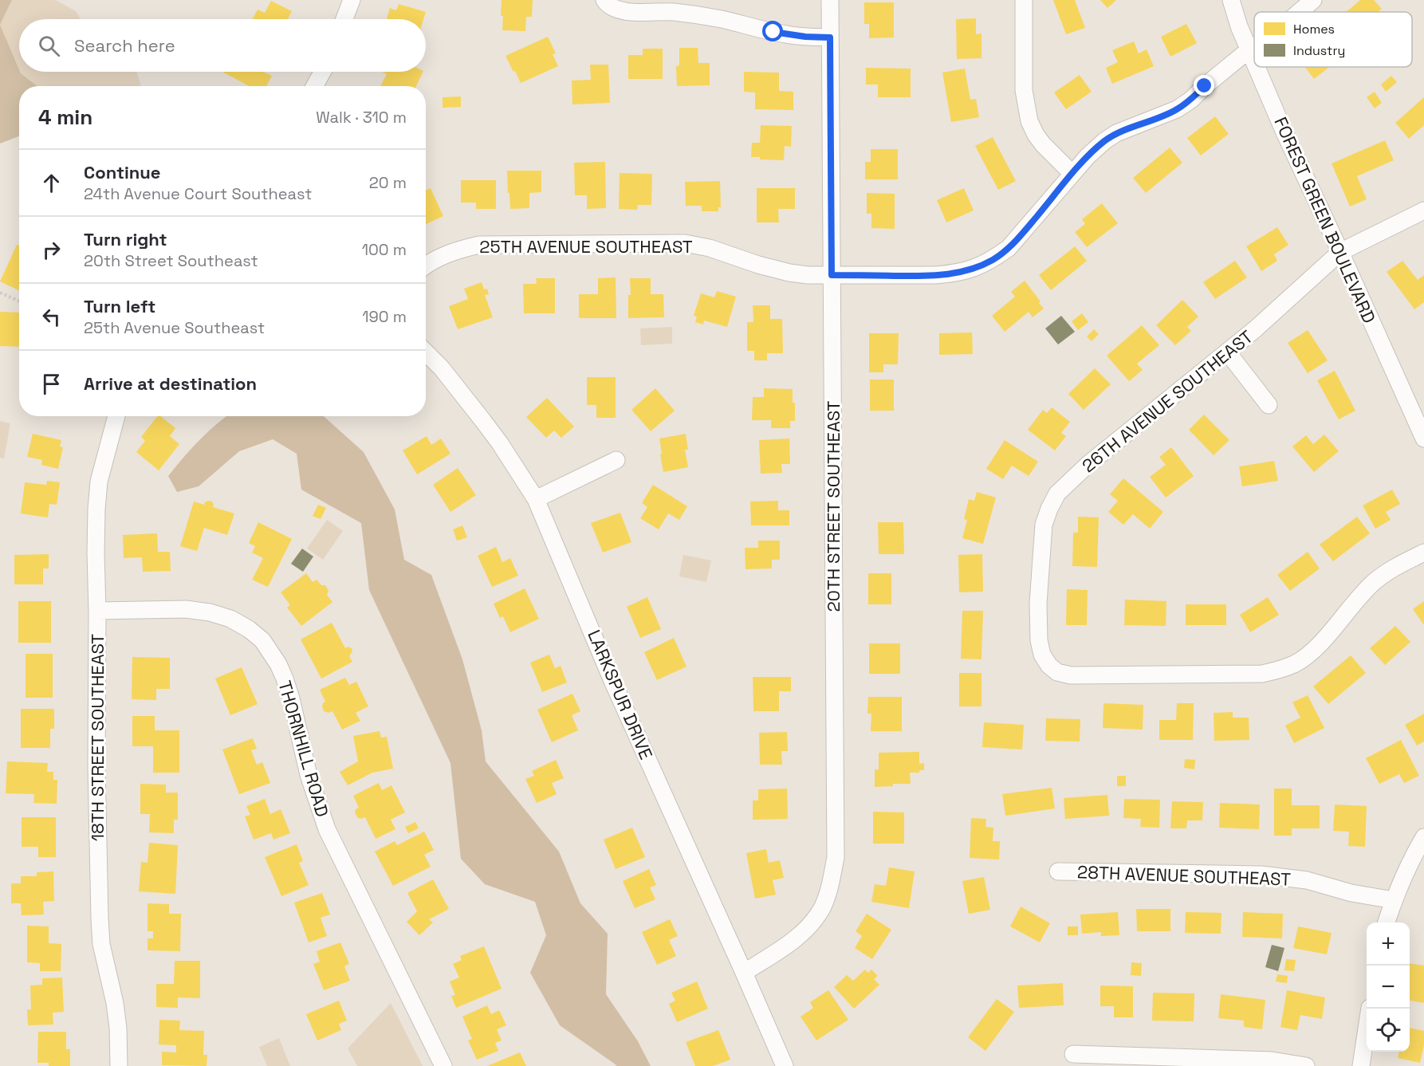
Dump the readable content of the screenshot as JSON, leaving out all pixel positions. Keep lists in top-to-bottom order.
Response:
{
  "streets": {
    "street": [
      "FOREST GREEN BOULEVARD",
      "25TH AVENUE SOUTHEAST",
      "26TH AVENUE SOUTHEAST",
      "20TH STREET SOUTHEAST",
      "LARKSPUR DRIVE",
      "18TH STREET SOUTHEAST",
      "THORNHILL ROAD",
      "28TH AVENUE SOUTHEAST"
    ]
  },
  "crossings": [
    ["FOREST GREEN BOULEVARD", "25TH AVENUE SOUTHEAST"],
    ["FOREST GREEN BOULEVARD", "26TH AVENUE SOUTHEAST"],
    ["25TH AVENUE SOUTHEAST", "20TH STREET SOUTHEAST"],
    ["20TH STREET SOUTHEAST", "LARKSPUR DRIVE"],
    ["18TH STREET SOUTHEAST", "THORNHILL ROAD"]
  ],
  "legend": ["Homes", "Industry"],
  "page": {
    "search": "Search here",
    "heading": ["4 min", "Walk · 310 m"],
    "list": [
      ["Continue", "24th Avenue Court Southeast", "20 m"],
      ["Turn right", "20th Street Southeast", "100 m"],
      ["Turn left", "25th Avenue Southeast", "190 m"],
      "Arrive at destination"
    ],
    "map_buttons": ["+", "−"]
  }
}
